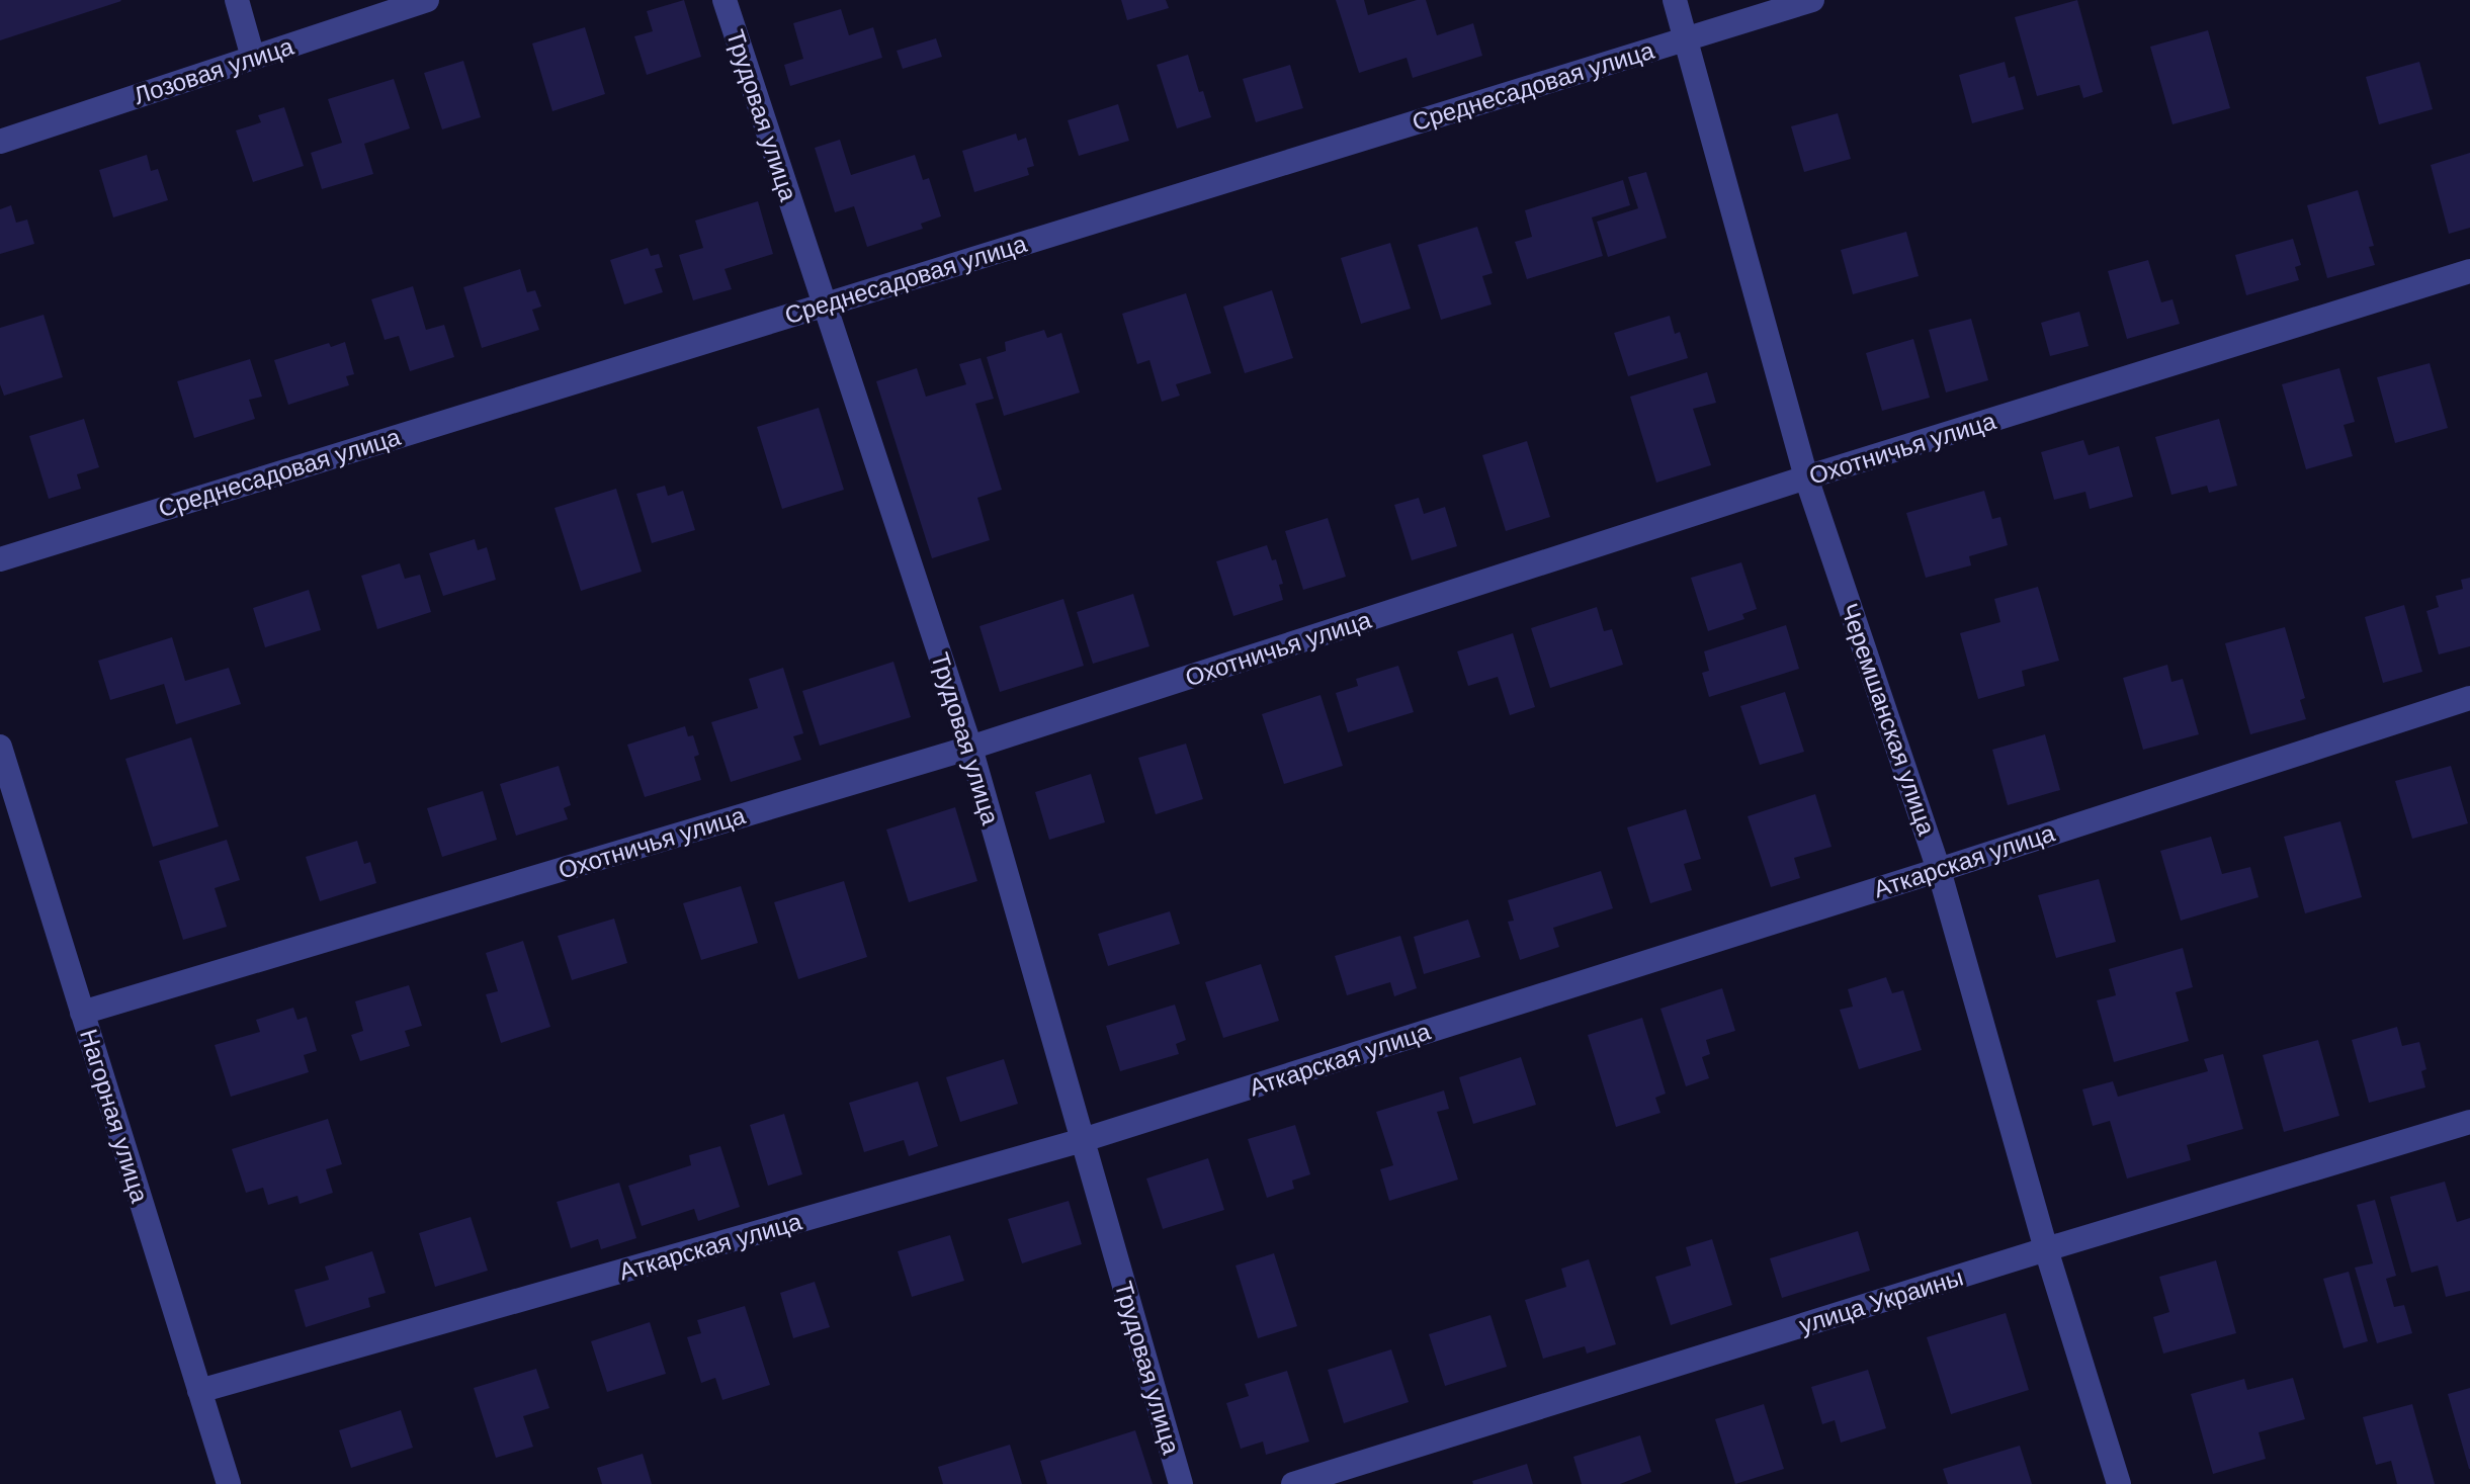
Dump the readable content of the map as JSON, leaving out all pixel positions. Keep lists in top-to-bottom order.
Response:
{
  "streets": {
    "street": [
      "Лозовая улица",
      "Среднесадовая улица",
      "Трудовая улица",
      "Охотничья улица",
      "Черемшанская улица",
      "Аткарская улица",
      "Нагорная улица",
      "улица Украины"
    ]
  },
  "crossings": [
    ["Среднесадовая улица", "Трудовая улица"],
    ["Среднесадовая улица", "Черемшанская улица"],
    ["Трудовая улица", "Охотничья улица"],
    ["Трудовая улица", "Аткарская улица"],
    ["Охотничья улица", "Черемшанская улица"],
    ["Охотничья улица", "Нагорная улица"],
    ["Черемшанская улица", "Аткарская улица"],
    ["Черемшанская улица", "улица Украины"],
    ["Аткарская улица", "Нагорная улица"]
  ]
}
